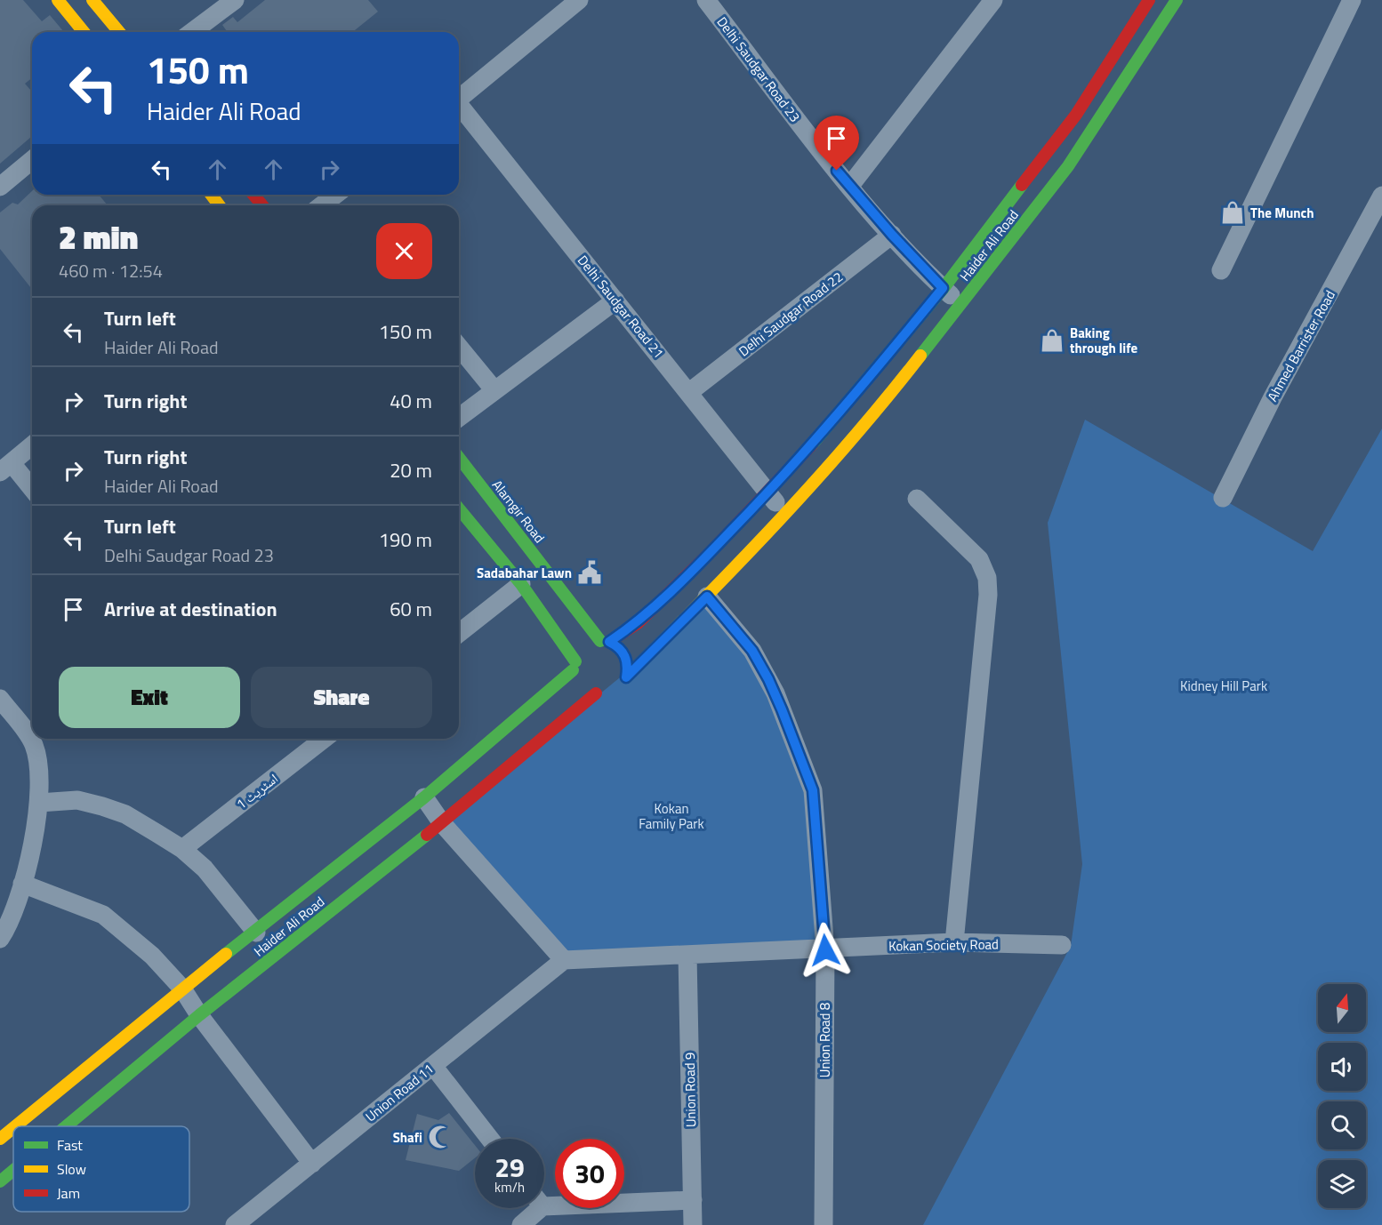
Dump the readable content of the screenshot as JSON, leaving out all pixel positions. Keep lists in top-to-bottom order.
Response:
{
  "streets": {
    "main road": ["Haider Ali Road", "Alamgir Road"],
    "street": [
      "Delhi Saudgar Road 23",
      "Delhi Saudgar Road 21",
      "Delhi Saudgar Road 22",
      "Ahmed Barrister Road",
      "اسٹریٹ 1",
      "Kokan Society Road",
      "Union Road 8",
      "Union Road 9",
      "Union Road 11"
    ]
  },
  "crossings": [
    ["Delhi Saudgar Road 23", "Haider Ali Road"],
    ["Delhi Saudgar Road 23", "Delhi Saudgar Road 22"],
    ["Haider Ali Road", "Delhi Saudgar Road 21"],
    ["Haider Ali Road", "Alamgir Road"],
    ["Haider Ali Road", "Union Road 8"],
    ["Delhi Saudgar Road 21", "Delhi Saudgar Road 22"],
    ["Kokan Society Road", "Union Road 8"],
    ["Kokan Society Road", "Union Road 9"],
    ["Kokan Society Road", "Union Road 11"]
  ],
  "parks": ["Kidney Hill Park", "Kokan Family Park"],
  "places": {
    "shop": ["The Munch", "Baking through life"],
    "public building": ["Sadabahar Lawn"],
    "mosque": ["Shafi"]
  },
  "legend": ["Fast", "Slow", "Jam"],
  "north": "top",
  "page": {
    "turn": ["150 m", "Haider Ali Road"],
    "heading": ["2 min", "460 m · 12:54"],
    "list": [
      {
        "name": "Turn left",
        "note": "Haider Ali Road",
        "value": "150 m"
      },
      {
        "name": "Turn right",
        "value": "40 m"
      },
      {
        "name": "Turn right",
        "note": "Haider Ali Road",
        "value": "20 m"
      },
      {
        "name": "Turn left",
        "note": "Delhi Saudgar Road 23",
        "value": "190 m"
      },
      {
        "name": "Arrive at destination",
        "value": "60 m"
      }
    ],
    "buttons": ["Exit", "Share"],
    "speed": "29 km/h",
    "limit": "30"
  }
}
